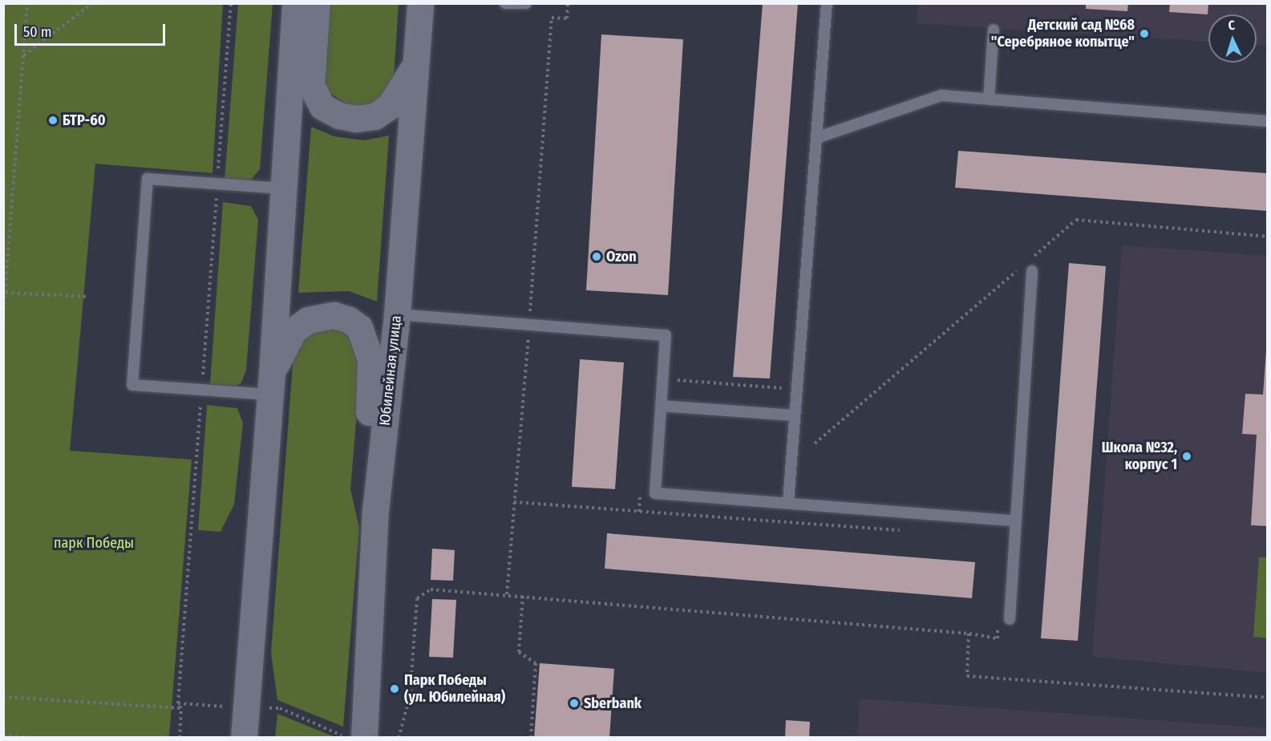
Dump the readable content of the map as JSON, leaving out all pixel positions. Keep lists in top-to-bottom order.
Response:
{
  "streets": {
    "main road": ["Юбилейная улица"]
  },
  "parks": ["парк Победы"],
  "places": [
    "Детский сад №68 \"Серебряное копытце\"",
    "БТР-60",
    "Ozon",
    "Школа №32, корпус 1",
    "Парк Победы (ул. Юбилейная)",
    "Sberbank"
  ],
  "scale_bar": "50 m",
  "north": "top"
}
